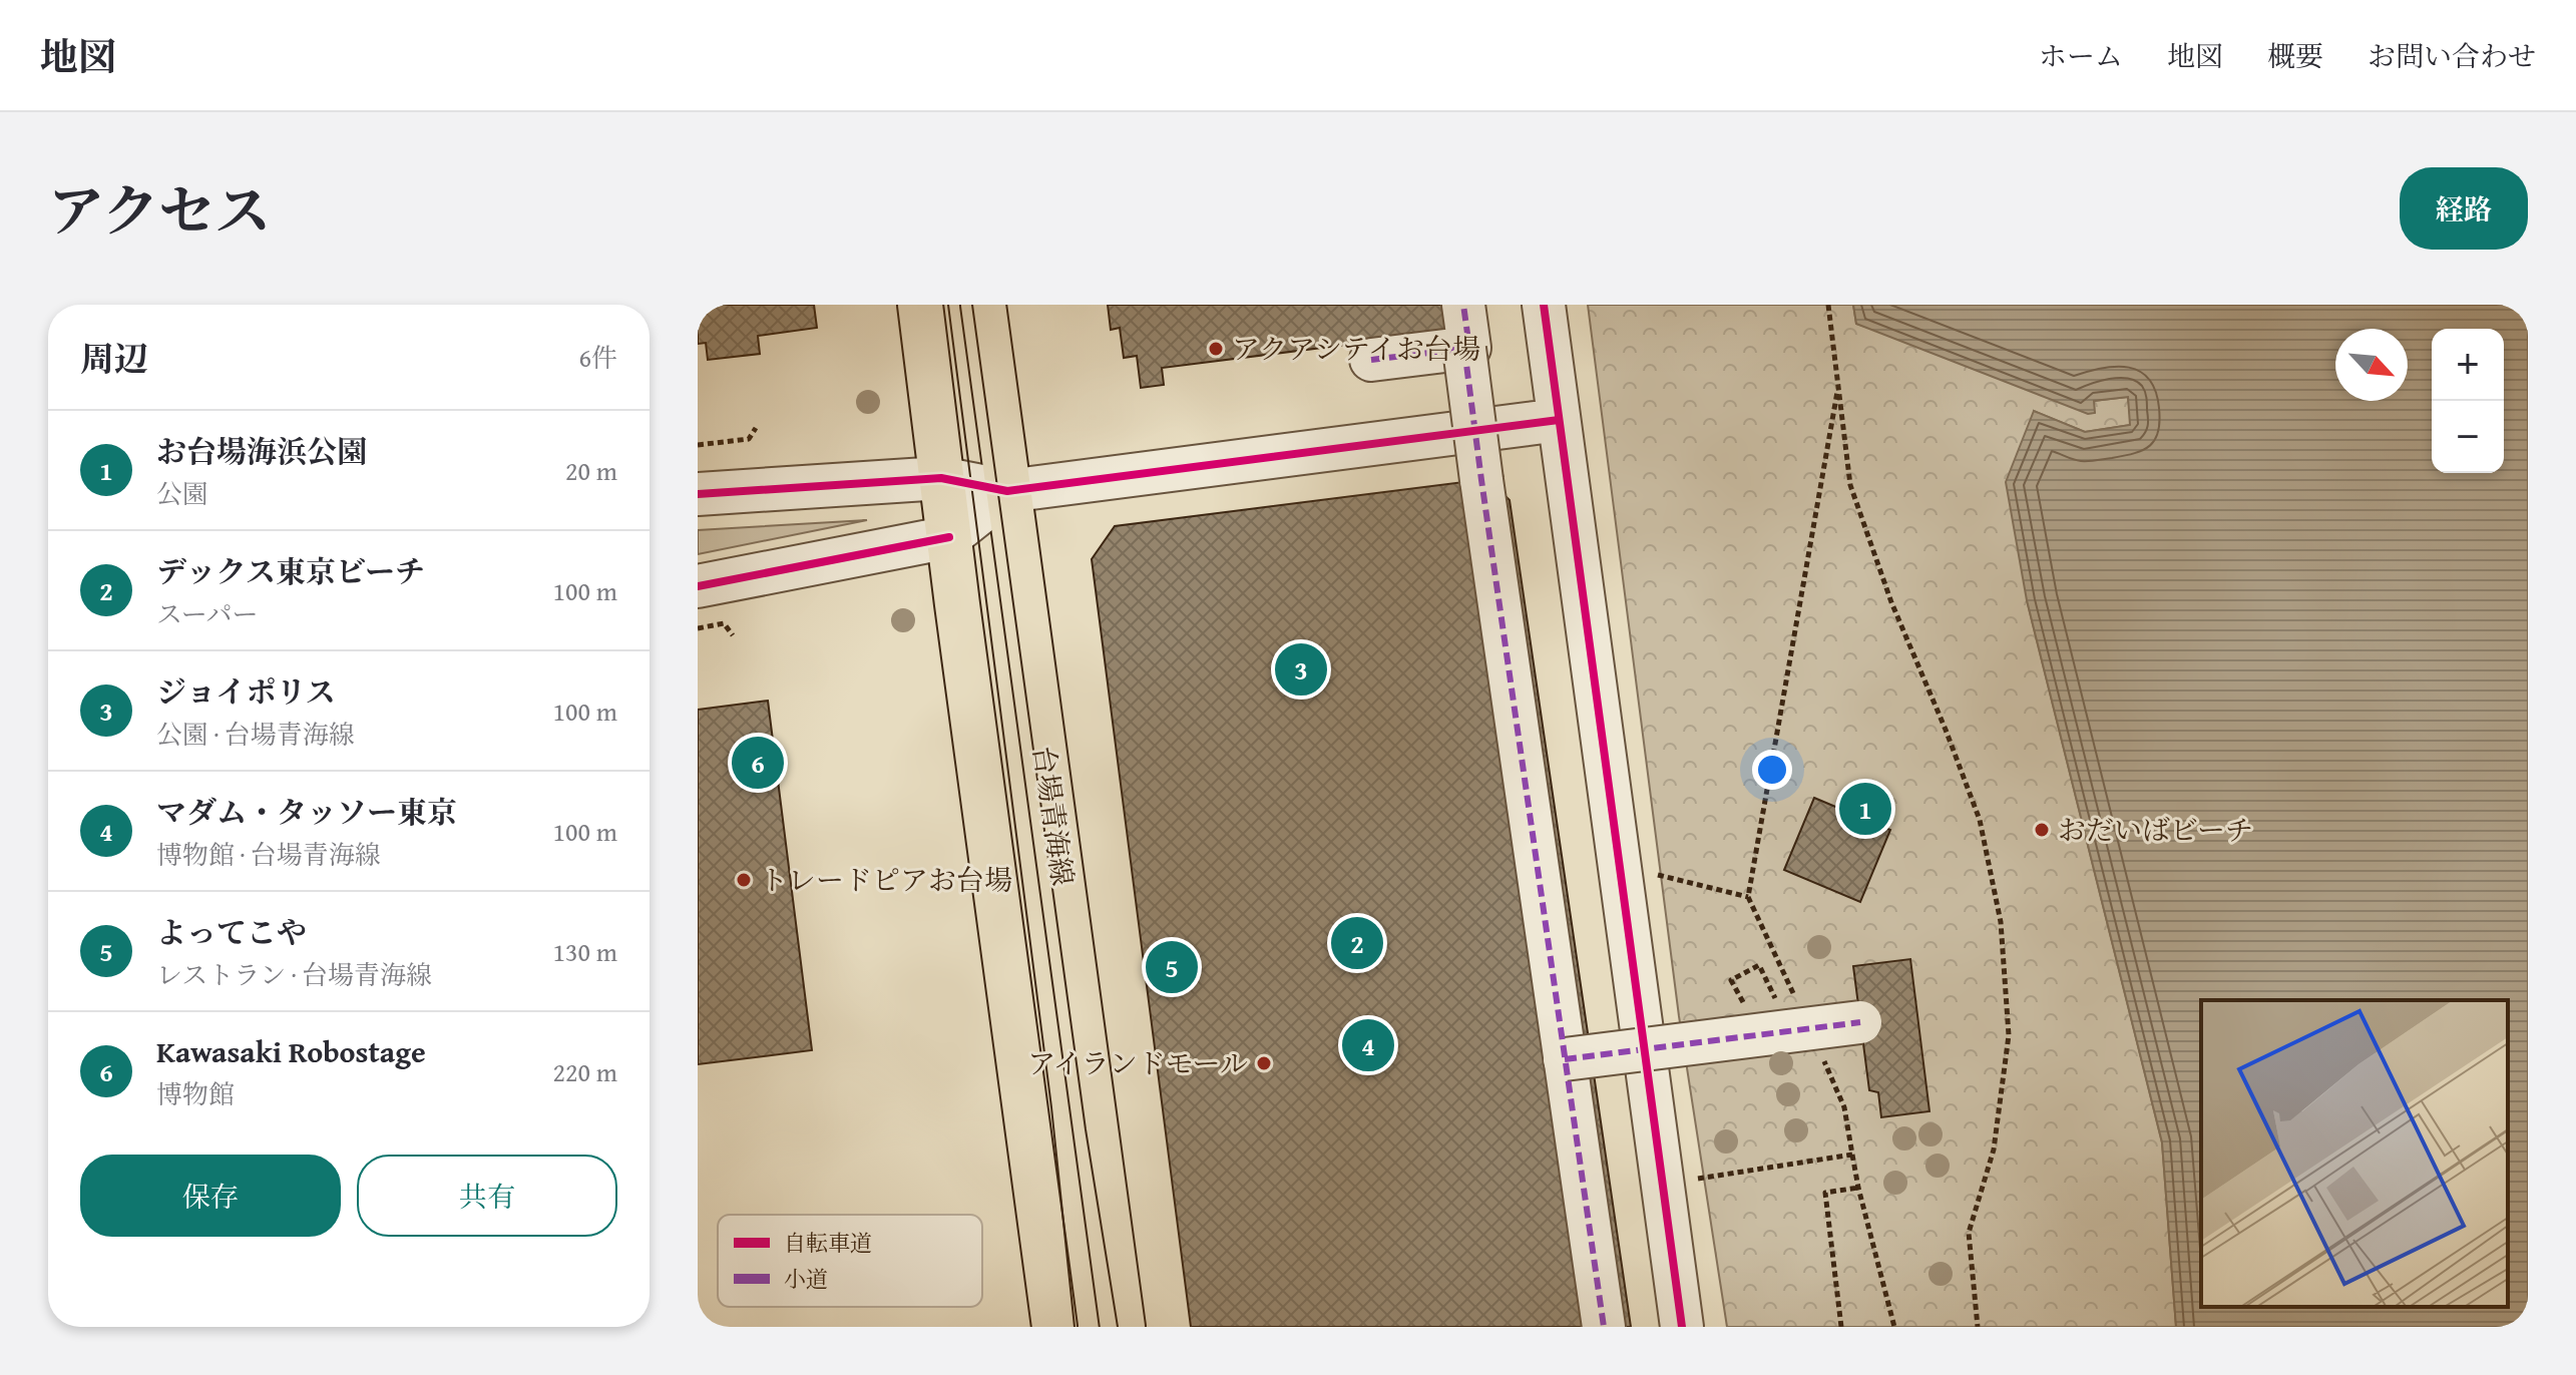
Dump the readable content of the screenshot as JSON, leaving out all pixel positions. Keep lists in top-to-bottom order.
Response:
{
  "streets": {
    "main road": ["台場青海線"]
  },
  "places": [
    "アクアシテイお台場",
    "おだいばビーチ",
    "トレードピアお台場",
    "アイランドモール"
  ],
  "legend": ["自転車道", "小道"],
  "north": "bottom right",
  "page": {
    "header": "地図",
    "nav": [
      "ホーム",
      "地図",
      "概要",
      "お問い合わせ"
    ],
    "title": "アクセス",
    "buttons": [
      "経路",
      ["保存", "共有"]
    ],
    "heading": ["周辺", "6件"],
    "map_buttons": ["+", "−"],
    "list": [
      {
        "mark": "1",
        "name": "お台場海浜公園",
        "note": "公園",
        "value": "20 m"
      },
      {
        "mark": "2",
        "name": "デックス東京ビーチ",
        "note": "スーパー",
        "value": "100 m"
      },
      {
        "mark": "3",
        "name": "ジョイポリス",
        "note": "公園 · 台場青海線",
        "value": "100 m"
      },
      {
        "mark": "4",
        "name": "マダム・タッソー東京",
        "note": "博物館 · 台場青海線",
        "value": "100 m"
      },
      {
        "mark": "5",
        "name": "よってこや",
        "note": "レストラン · 台場青海線",
        "value": "130 m"
      },
      {
        "mark": "6",
        "name": "Kawasaki Robostage",
        "note": "博物館",
        "value": "220 m"
      }
    ],
    "pins": [
      "3",
      "6",
      "1",
      "2",
      "5",
      "4"
    ]
  }
}
